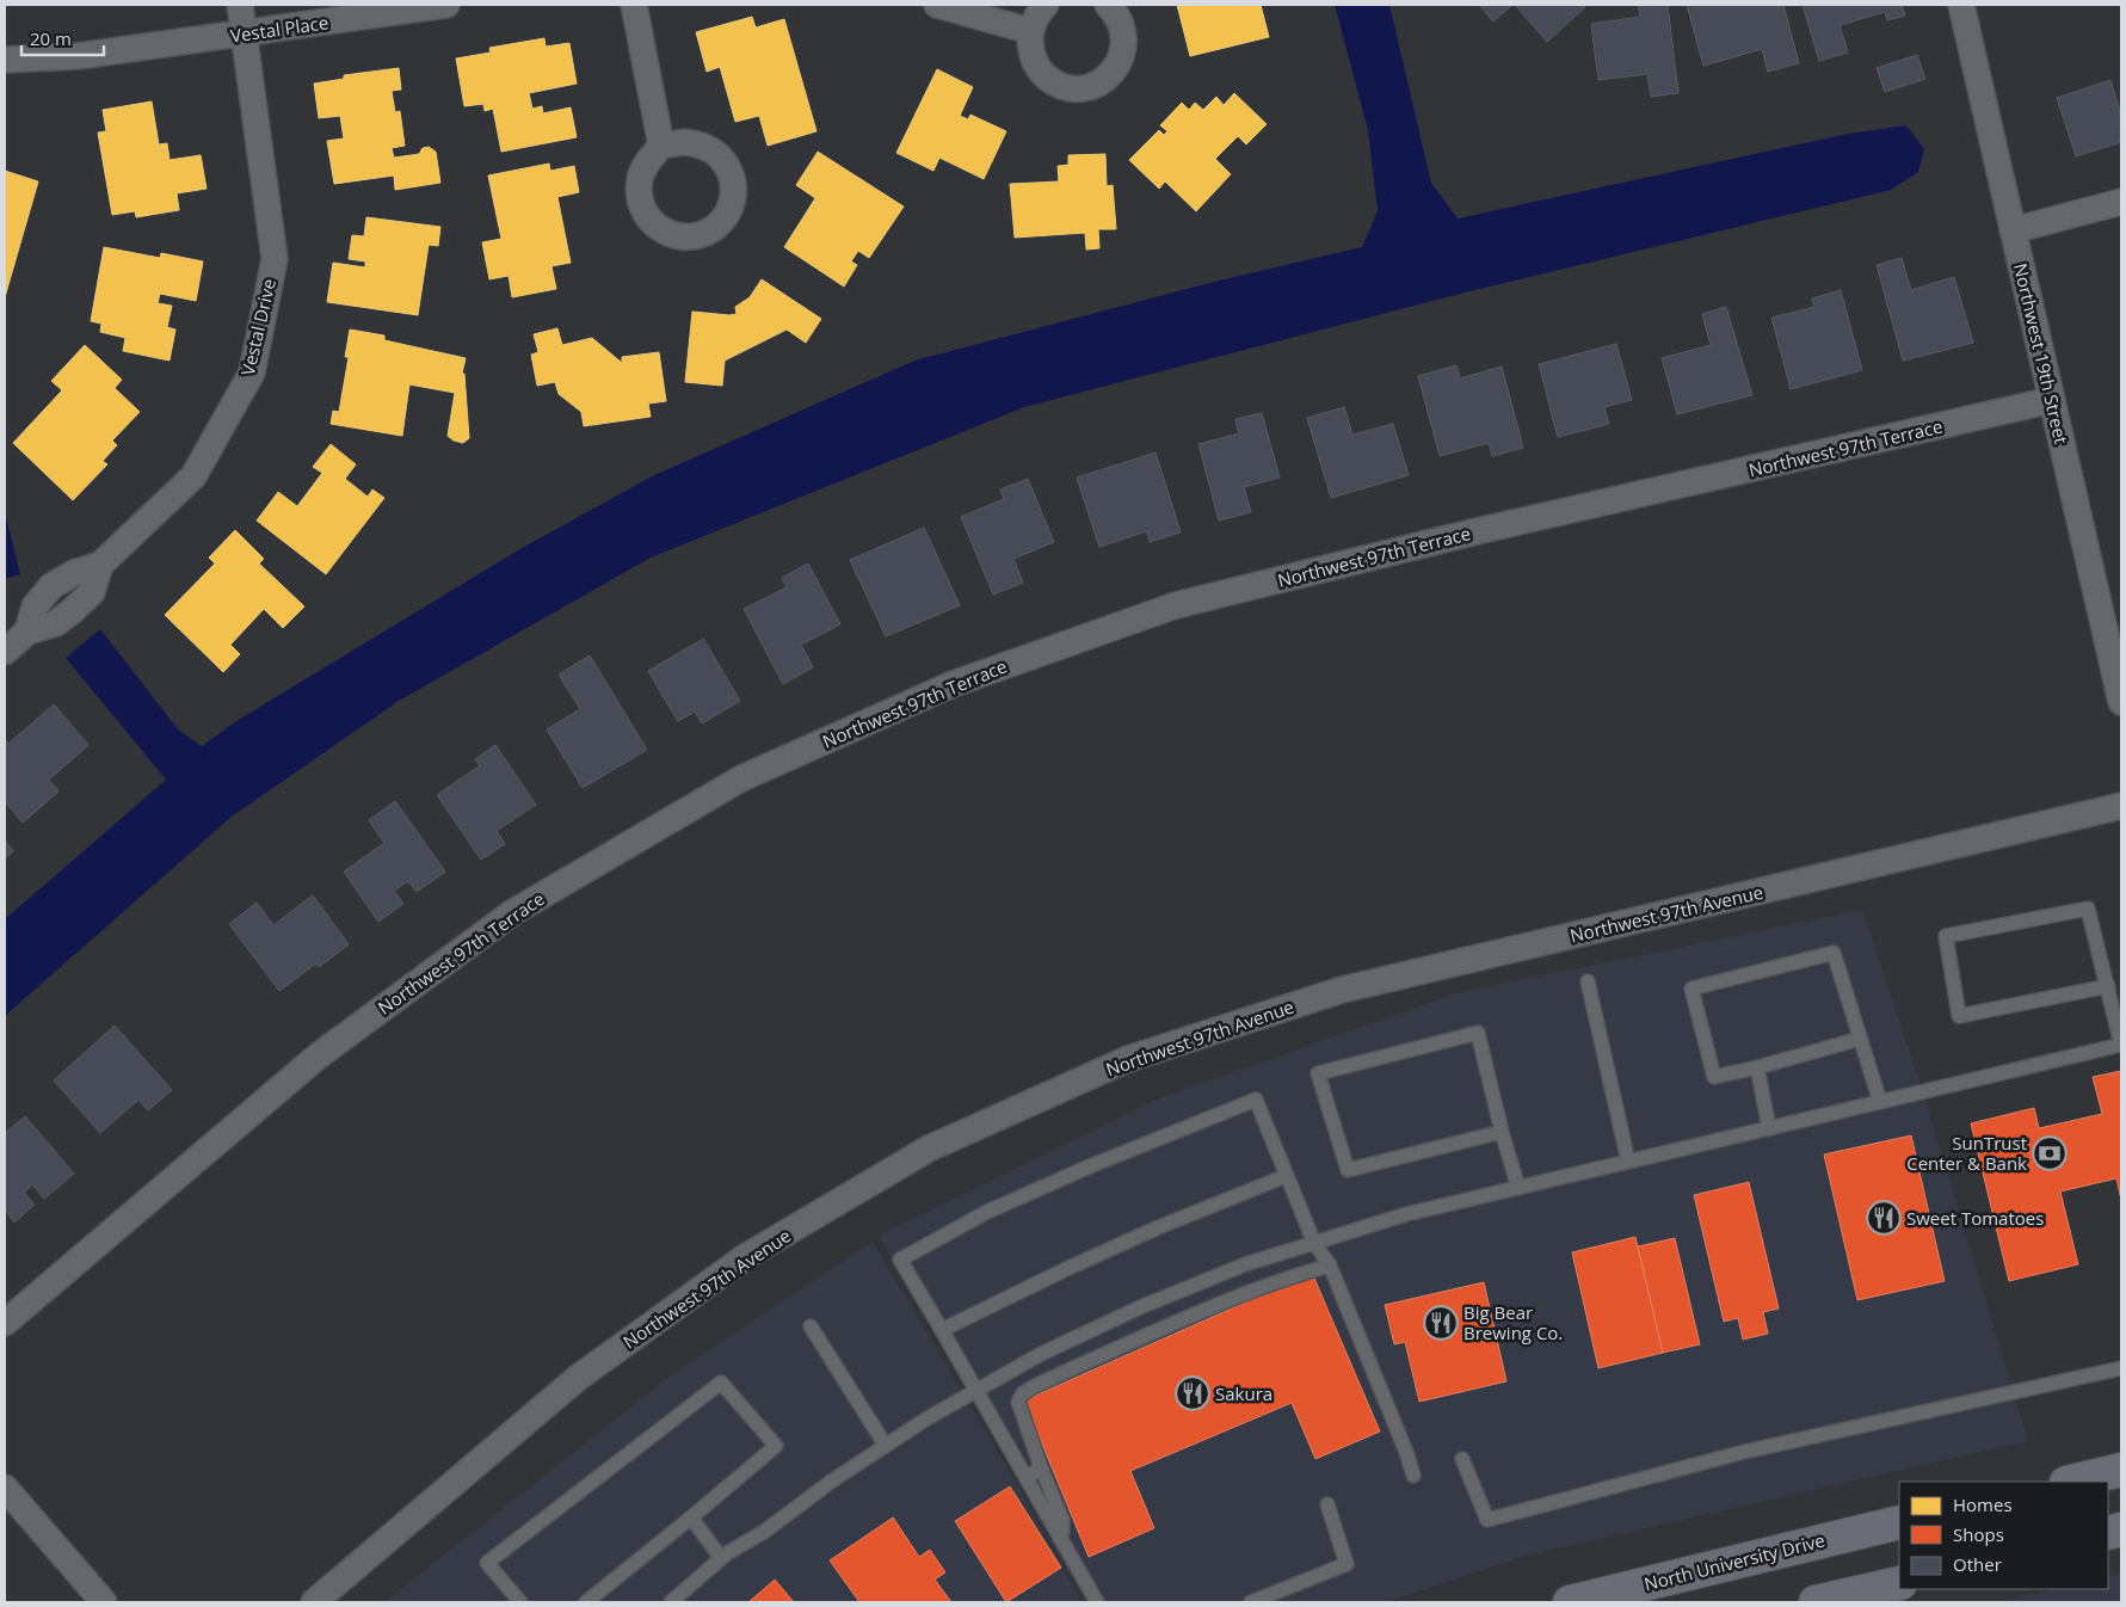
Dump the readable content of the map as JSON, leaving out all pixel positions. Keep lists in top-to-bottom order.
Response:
{
  "streets": {
    "main road": ["North University Drive"],
    "street": [
      "Vestal Place",
      "Vestal Drive",
      "Northwest 19th Street",
      "Northwest 97th Terrace",
      "Northwest 97th Avenue"
    ]
  },
  "crossings": [
    ["Vestal Place", "Vestal Drive"],
    ["Northwest 19th Street", "Northwest 97th Terrace"]
  ],
  "places": {
    "bank": ["SunTrust Center & Bank"],
    "restaurant": ["Sweet Tomatoes", "Big Bear Brewing Co.", "Sakura"]
  },
  "legend": ["Homes", "Shops", "Other"],
  "scale_bar": "20 m"
}
